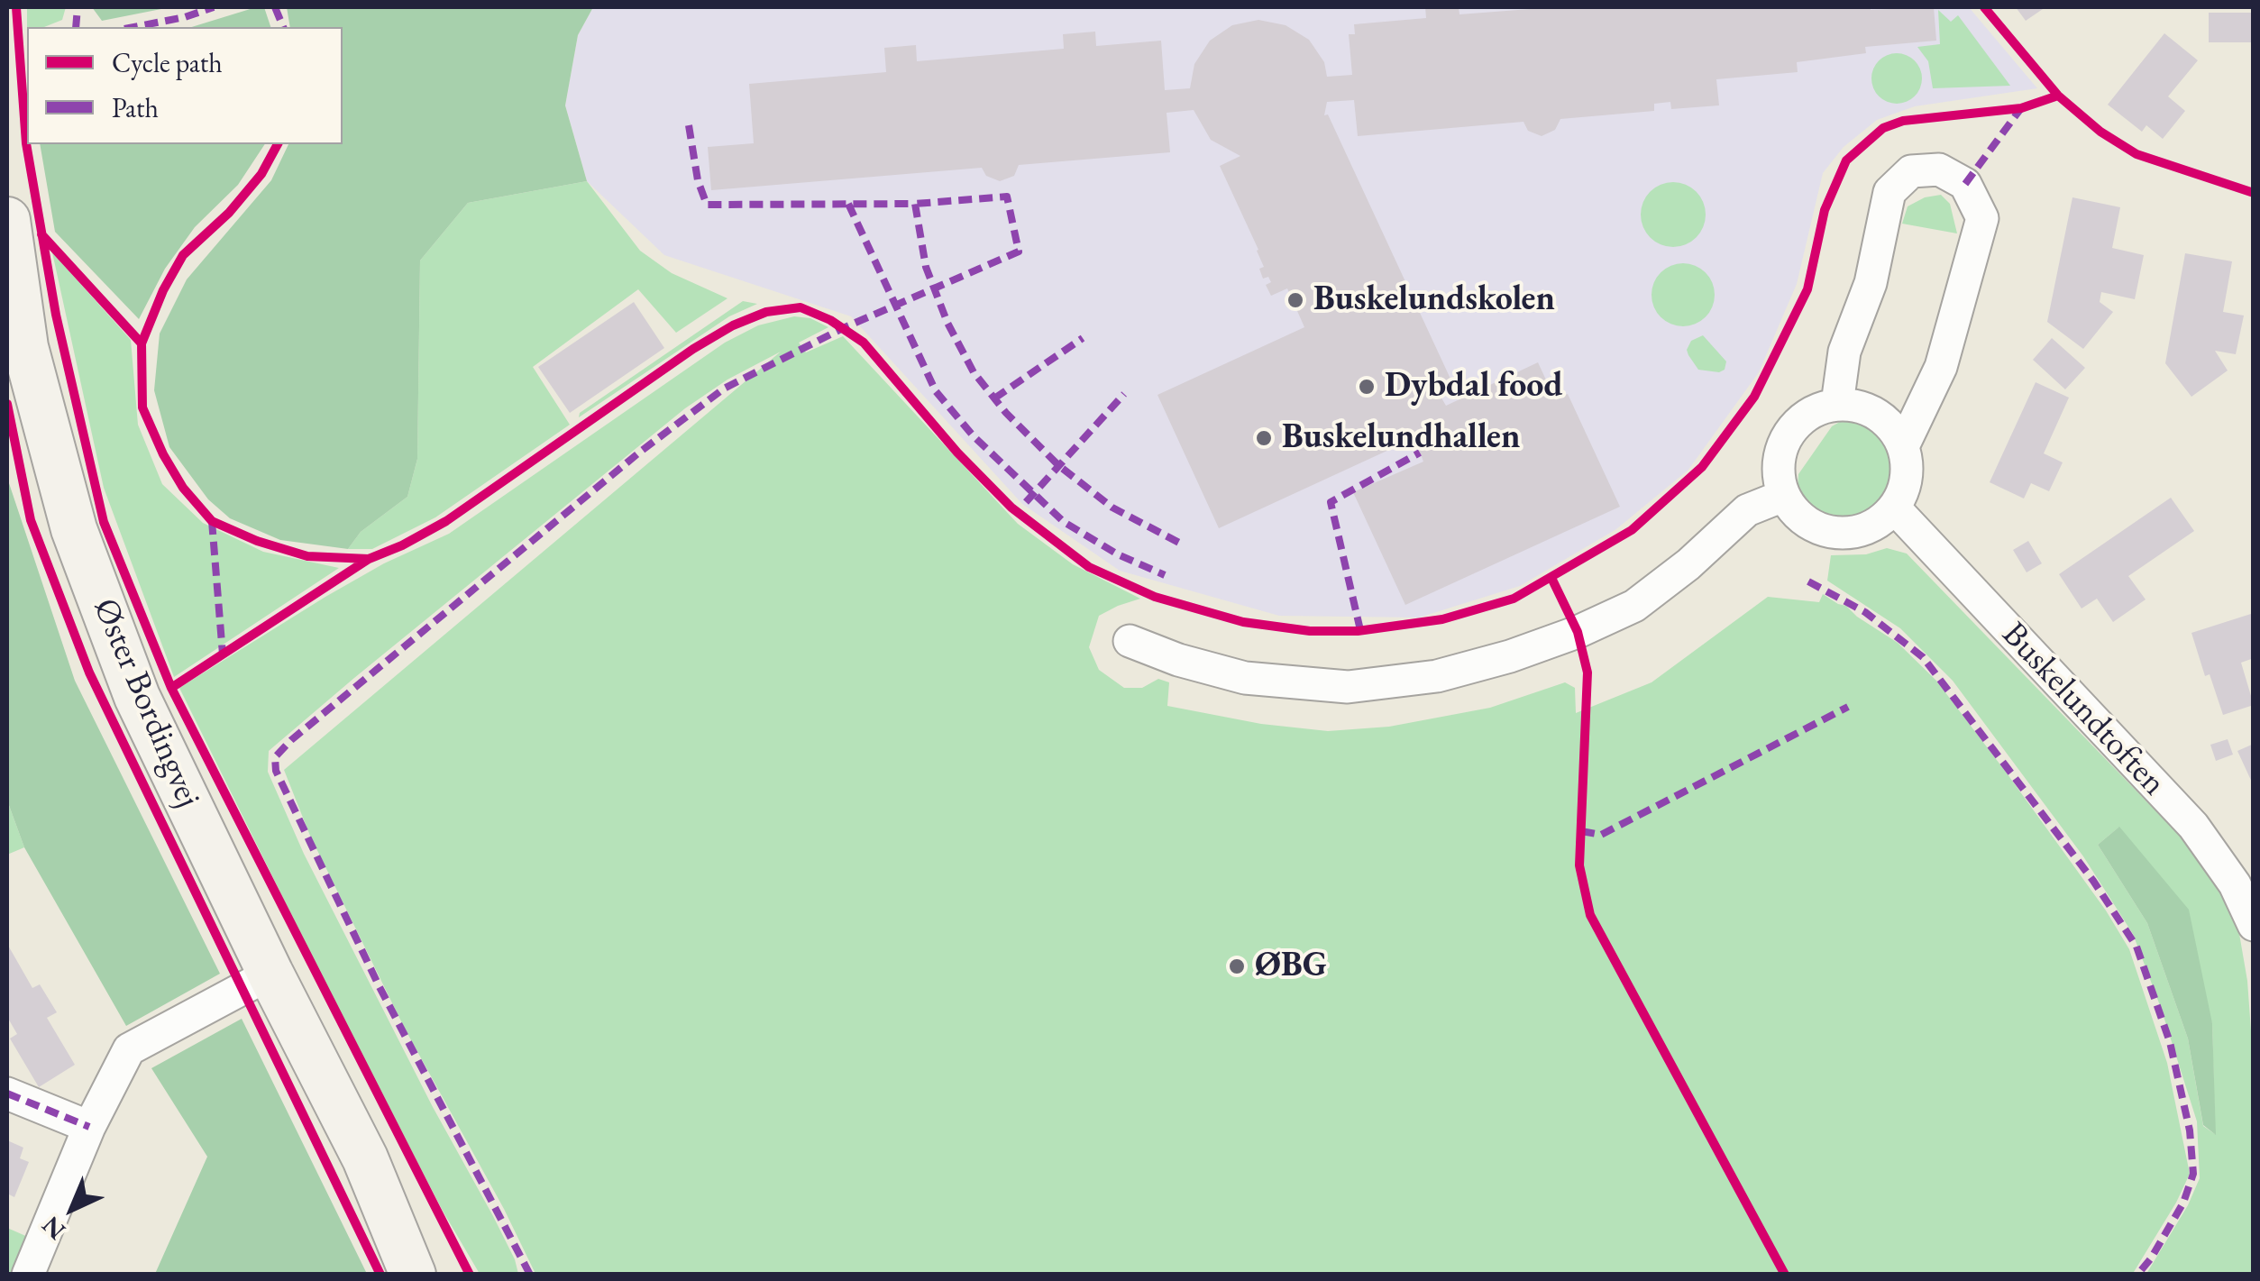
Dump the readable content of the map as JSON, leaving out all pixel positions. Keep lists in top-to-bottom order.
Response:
{
  "streets": {
    "street": ["Øster Bordingvej", "Buskelundtoften"]
  },
  "places": [
    "Buskelundskolen",
    "Dybdal food",
    "Buskelundhallen",
    "ØBG"
  ],
  "legend": ["Cycle path", "Path"],
  "north": "bottom left"
}
